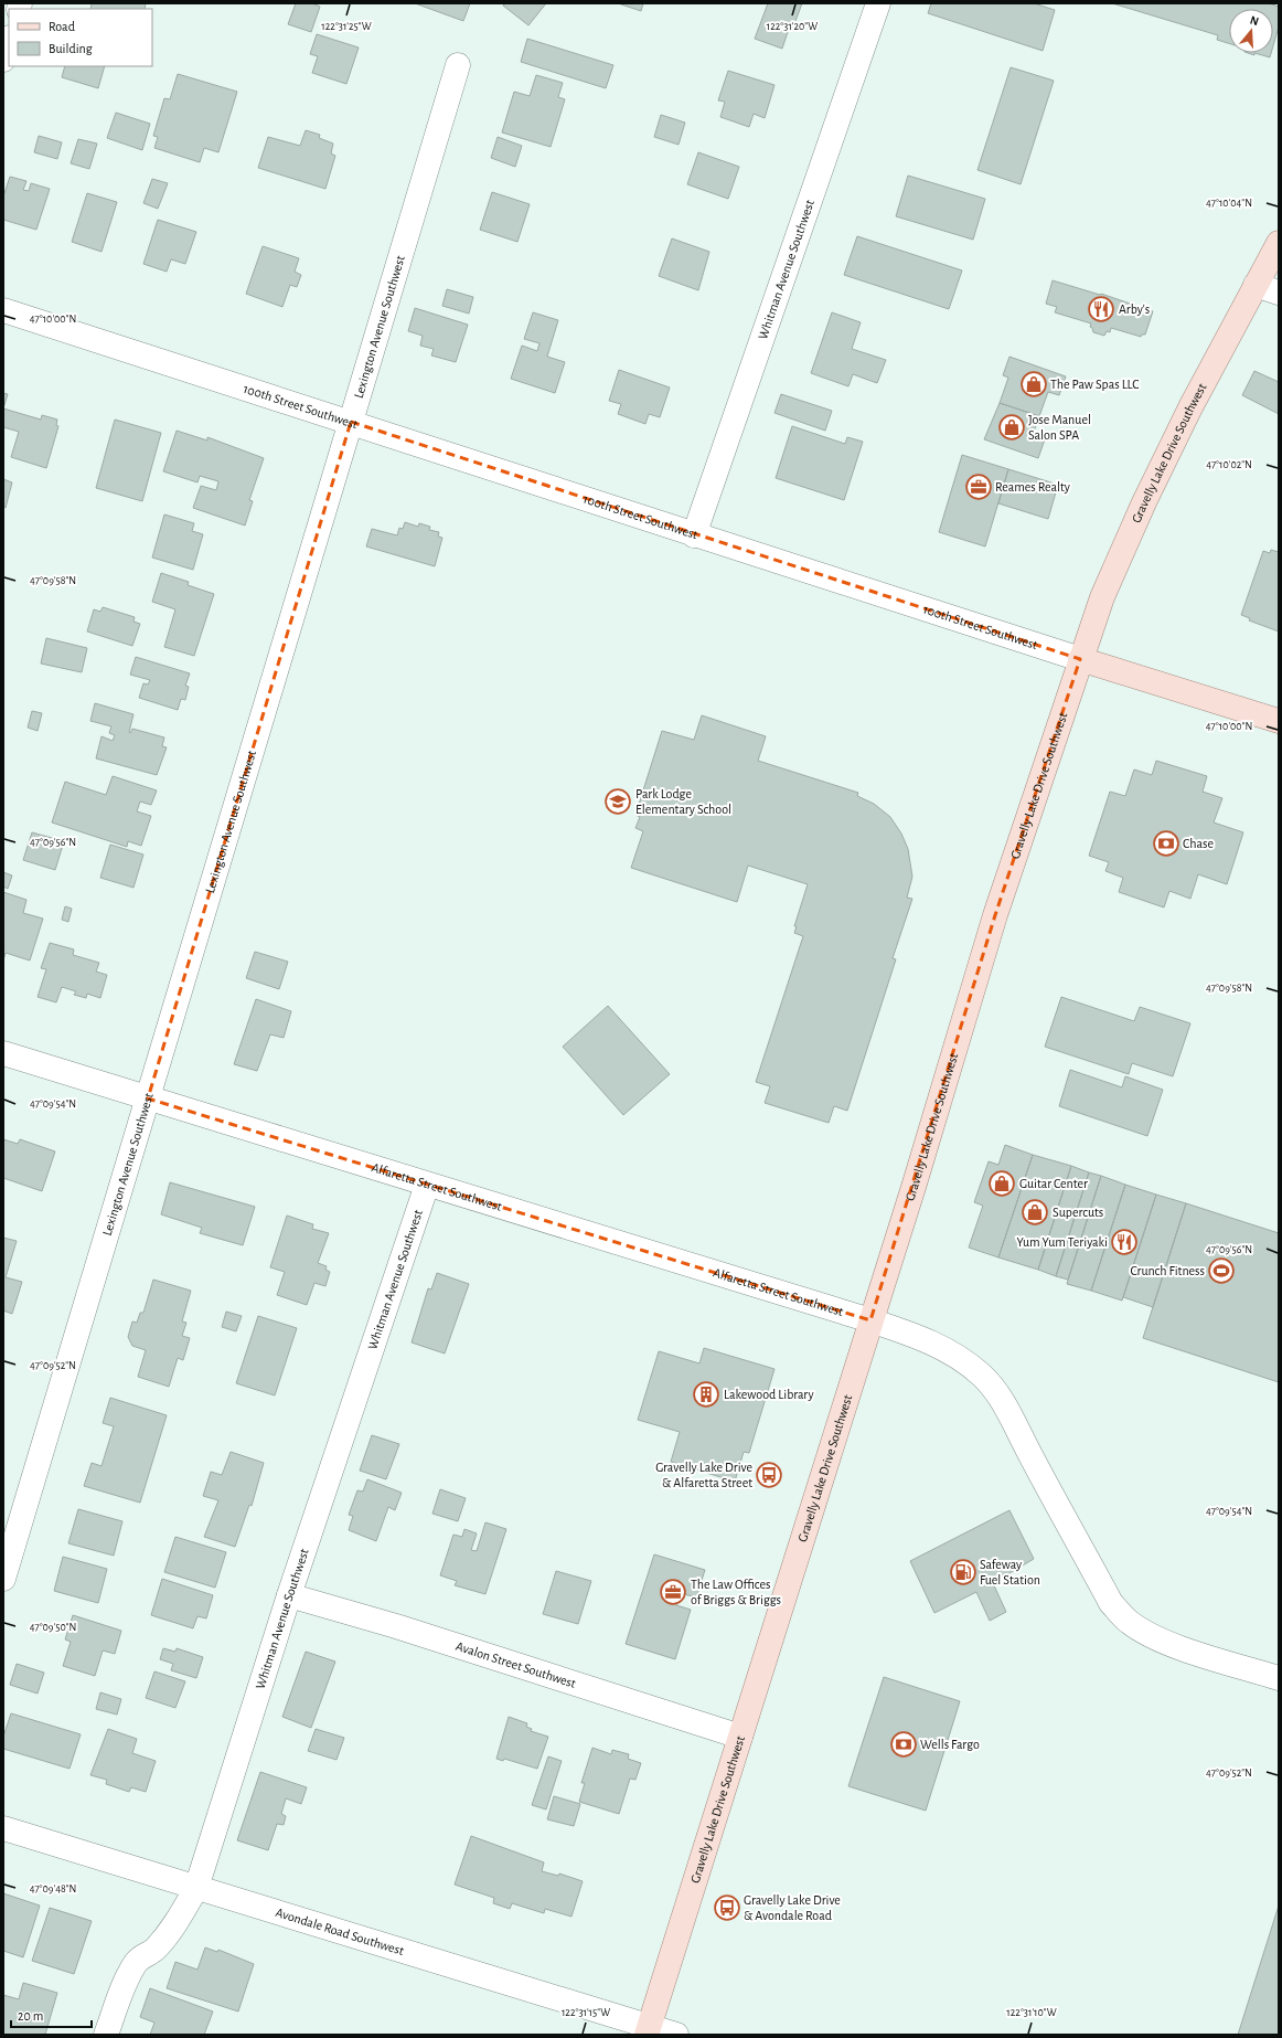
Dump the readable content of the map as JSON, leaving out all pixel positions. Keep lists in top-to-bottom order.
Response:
{
  "streets": {
    "main road": ["100th Street Southwest", "Gravelly Lake Drive Southwest"],
    "street": [
      "Whitman Avenue Southwest",
      "Lexington Avenue Southwest",
      "Alfaretta Street Southwest",
      "Avalon Street Southwest",
      "Avondale Road Southwest"
    ]
  },
  "crossings": [
    ["Whitman Avenue Southwest", "100th Street Southwest"],
    ["Whitman Avenue Southwest", "Alfaretta Street Southwest"],
    ["Whitman Avenue Southwest", "Avalon Street Southwest"],
    ["Whitman Avenue Southwest", "Avondale Road Southwest"],
    ["Lexington Avenue Southwest", "100th Street Southwest"],
    ["Lexington Avenue Southwest", "Alfaretta Street Southwest"],
    ["100th Street Southwest", "Gravelly Lake Drive Southwest"],
    ["Gravelly Lake Drive Southwest", "Alfaretta Street Southwest"],
    ["Gravelly Lake Drive Southwest", "Avalon Street Southwest"],
    ["Gravelly Lake Drive Southwest", "Avondale Road Southwest"]
  ],
  "places": {
    "restaurant": ["Arby's", "Yum Yum Teriyaki"],
    "shop": [
      "The Paw Spas LLC",
      "Jose Manuel Salon SPA",
      "Guitar Center",
      "Supercuts"
    ],
    "office": ["Reames Realty", "The Law Offices of Briggs & Briggs"],
    "school or university": ["Park Lodge Elementary School"],
    "bank": ["Chase", "Wells Fargo"],
    "sports": ["Crunch Fitness"],
    "building": ["Lakewood Library"],
    "bus stop": ["Gravelly Lake Drive & Alfaretta Street", "Gravelly Lake Drive & Avondale Road"],
    "fuel station": ["Safeway Fuel Station"]
  },
  "legend": ["Road", "Building"],
  "scale_bar": "20 m",
  "north": "top",
  "coordinates": [
    "122°31'25\"W",
    "122°31'20\"W",
    "47°10'04\"N",
    "47°10'00\"N",
    "47°10'02\"N",
    "47°09'58\"N",
    "47°09'56\"N",
    "47°09'54\"N",
    "47°09'52\"N",
    "47°09'50\"N",
    "47°09'48\"N",
    "122°31'15\"W",
    "122°31'10\"W"
  ]
}
